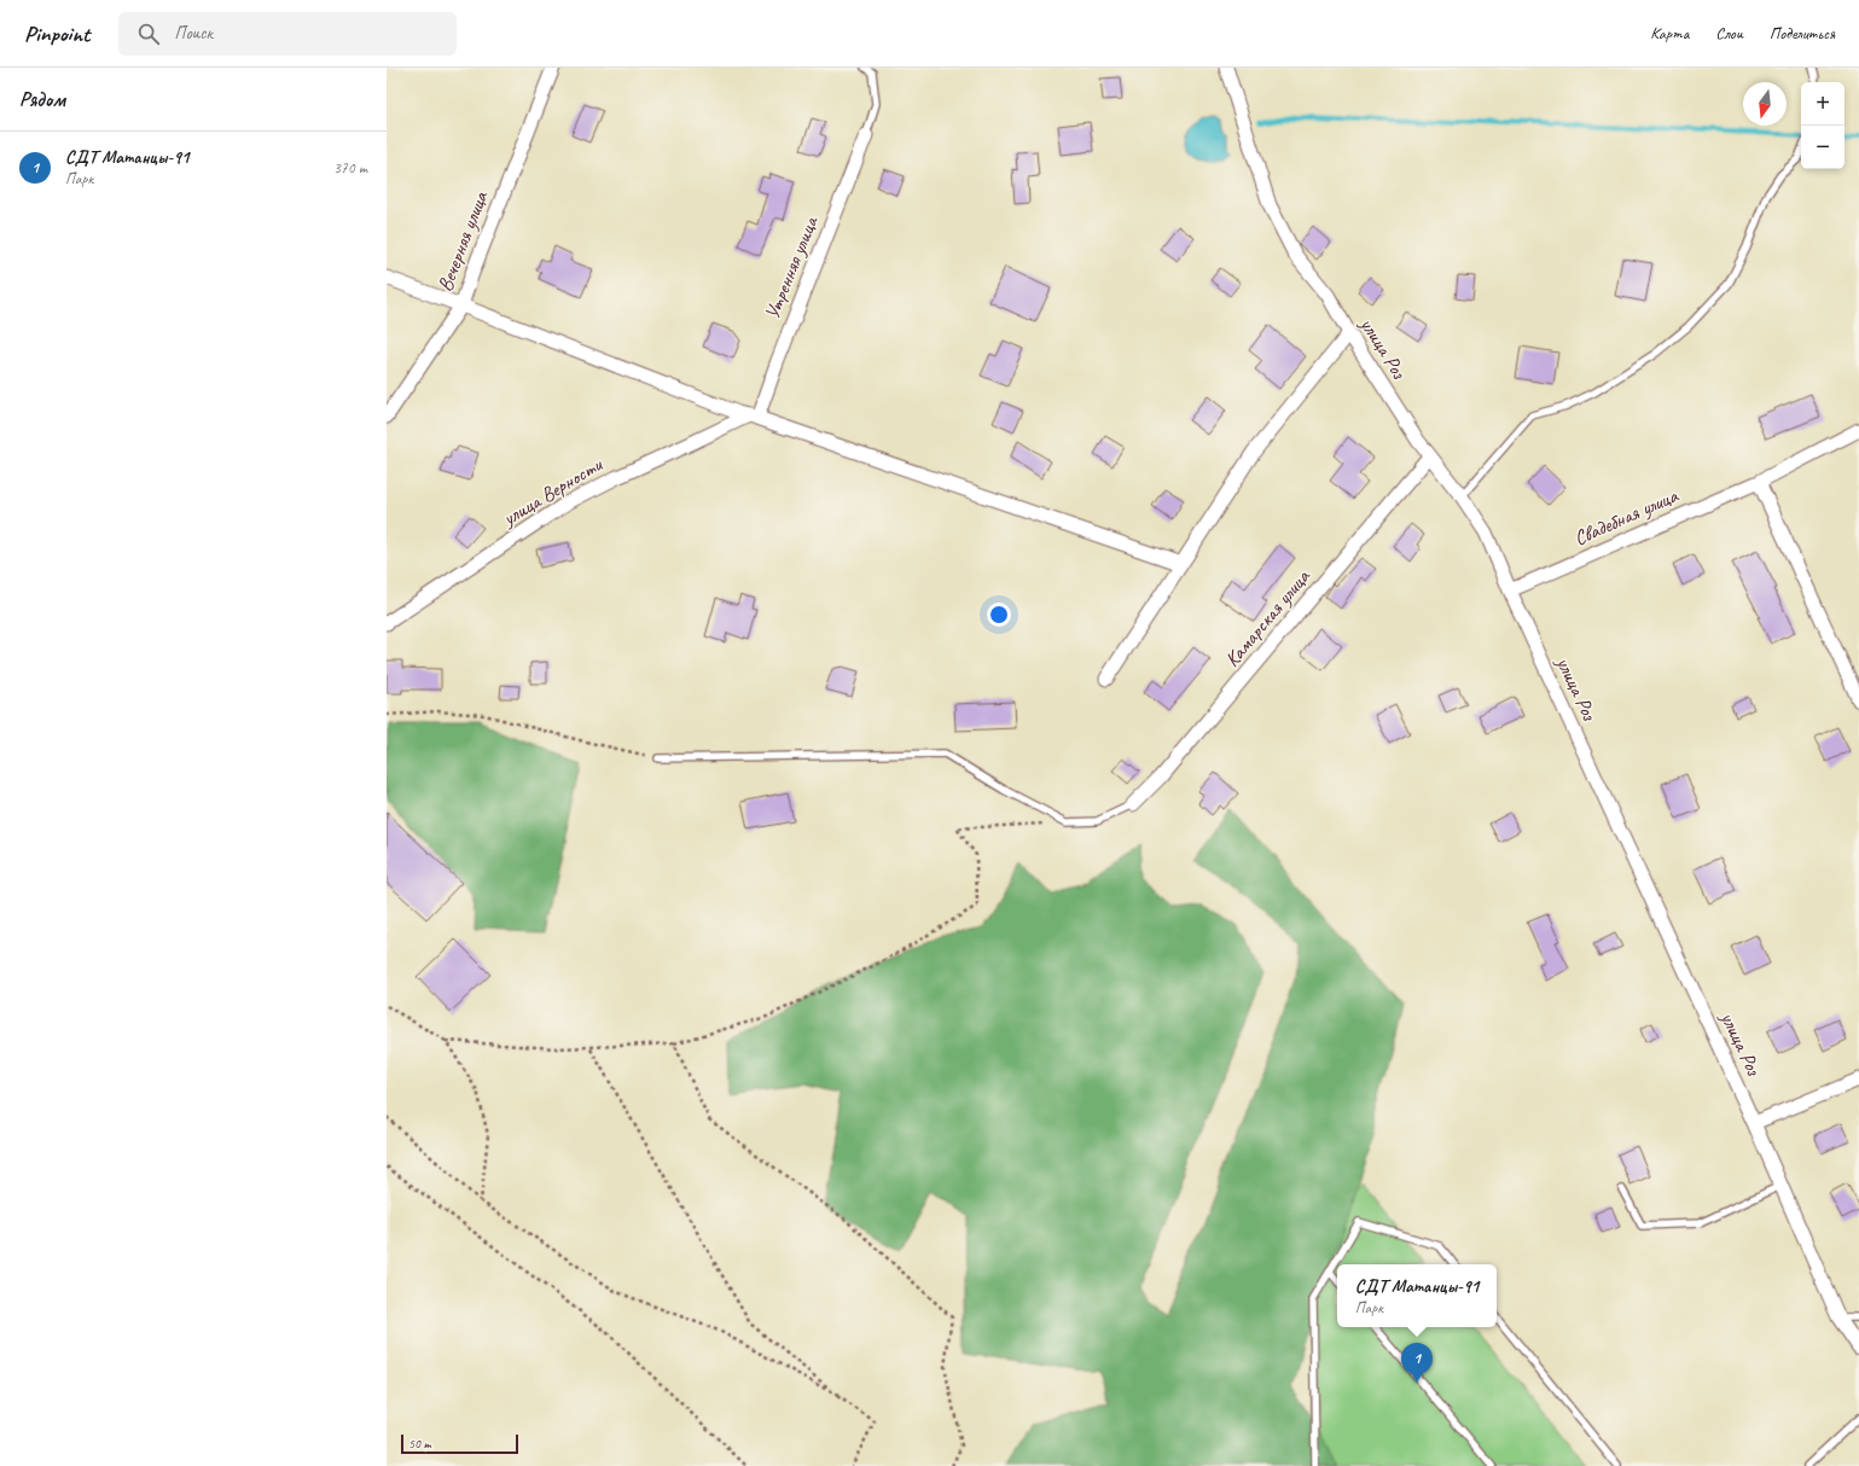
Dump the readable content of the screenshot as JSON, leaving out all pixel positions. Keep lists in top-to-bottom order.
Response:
{
  "streets": {
    "street": [
      "Вечерняя улица",
      "Утренняя улица",
      "улица Роз",
      "улица Верности",
      "Свадебная улица",
      "Камарская улица"
    ]
  },
  "crossings": [
    ["Утренняя улица", "улица Верности"],
    ["улица Роз", "Свадебная улица"],
    ["улица Роз", "Камарская улица"]
  ],
  "scale_bar": "50 m",
  "north": "bottom",
  "page": {
    "header": "Pinpoint",
    "search": "Поиск",
    "nav": ["Карта", "Слои", "Поделиться"],
    "heading": "Рядом",
    "map_buttons": ["+", "−"],
    "list": [
      {
        "mark": "1",
        "name": "СДТ Матанцы-91",
        "note": "Парк",
        "value": "370 m"
      }
    ],
    "popup": ["СДТ Матанцы-91", "Парк"],
    "pins": "1",
    "scale": "50 m"
  }
}
